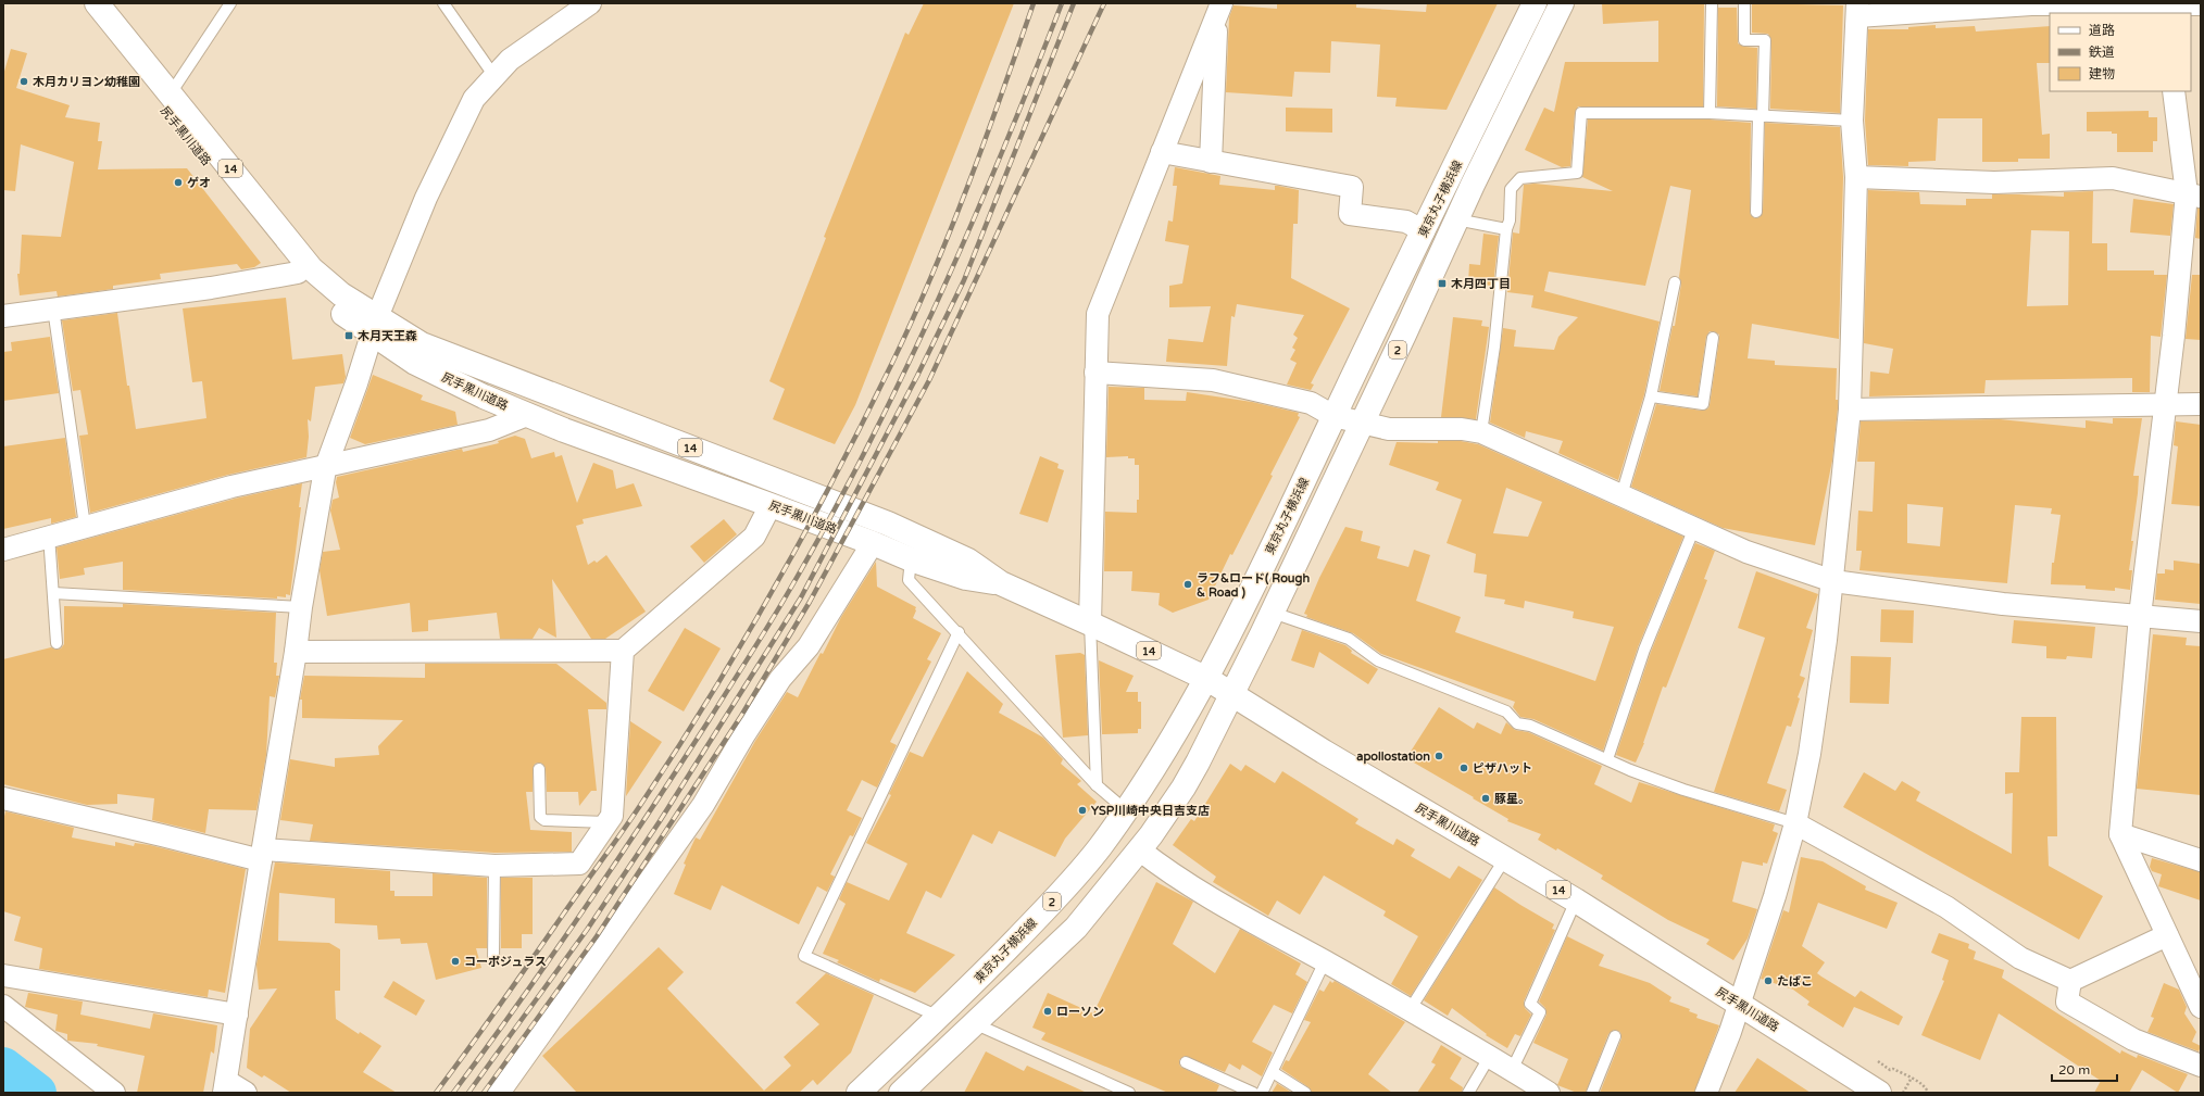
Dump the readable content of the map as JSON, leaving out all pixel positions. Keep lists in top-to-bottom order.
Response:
{
  "streets": {
    "main road": [
      "尻手黒川道路",
      "14",
      "東京丸子横浜線",
      "2"
    ]
  },
  "crossings": [
    ["尻手黒川道路", "東京丸子横浜線"]
  ],
  "places": {
    "other": [
      "木月カリヨン幼稚園",
      "ゲオ",
      "ラフ&ロード( Rough & Road )",
      "apollostation",
      "ピザハット",
      "豚星。",
      "YSP川崎中央日吉支店",
      "コーポジュラス",
      "たばこ",
      "ローソン"
    ],
    "transit": ["木月四丁目", "木月天王森"]
  },
  "legend": ["道路", "鉄道", "建物"],
  "scale_bar": "20 m"
}
